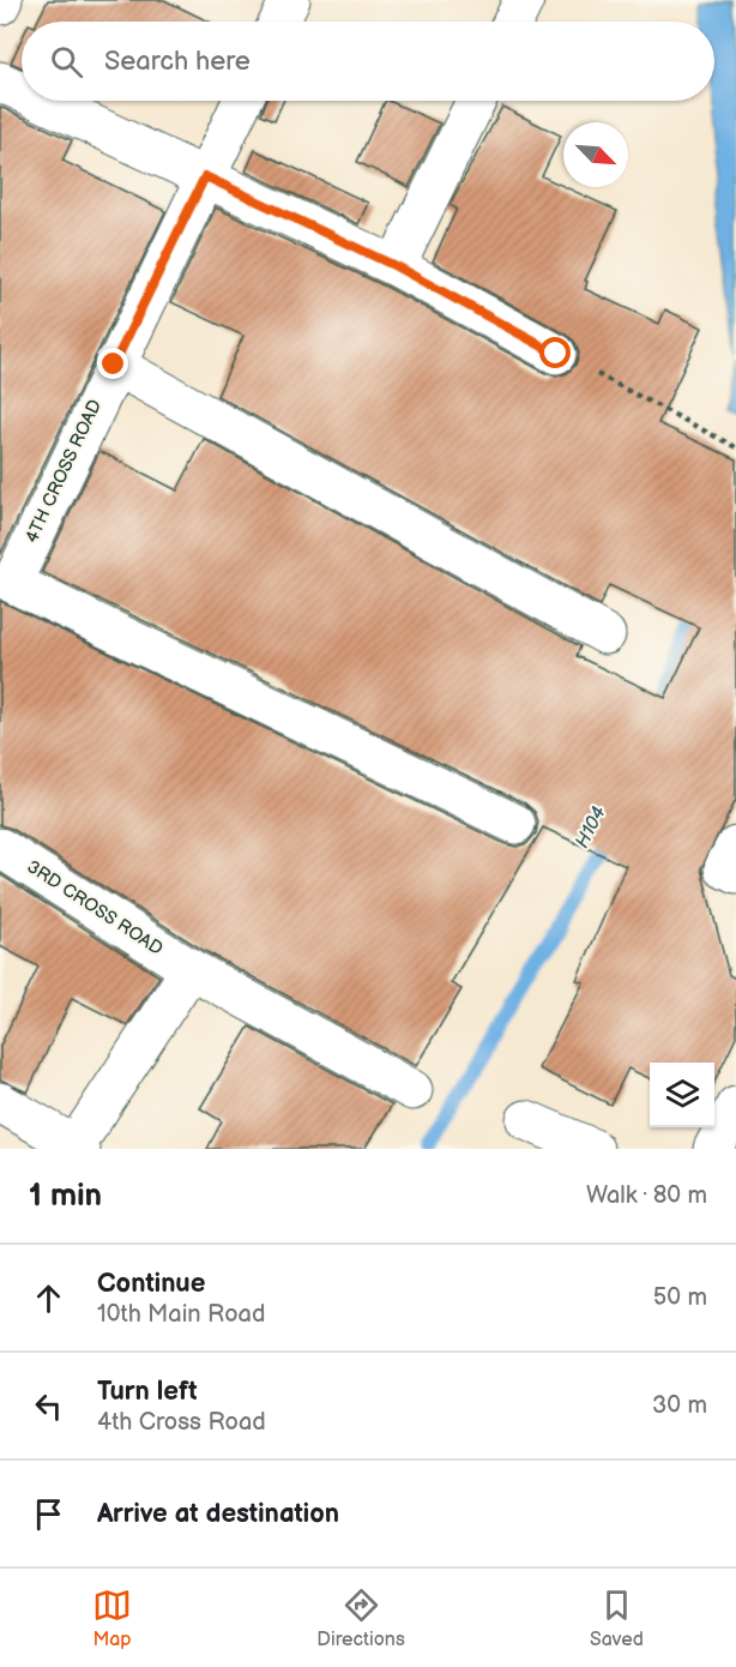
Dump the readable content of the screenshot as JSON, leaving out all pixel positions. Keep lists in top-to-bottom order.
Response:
{
  "streets": {
    "street": ["4TH CROSS ROAD", "3RD CROSS ROAD"]
  },
  "water": ["H104"],
  "north": "bottom right",
  "page": {
    "search": "Search here",
    "heading": ["1 min", "Walk · 80 m"],
    "list": [
      ["Continue", "10th Main Road", "50 m"],
      ["Turn left", "4th Cross Road", "30 m"],
      "Arrive at destination"
    ],
    "nav": ["Map", "Directions", "Saved"]
  }
}
